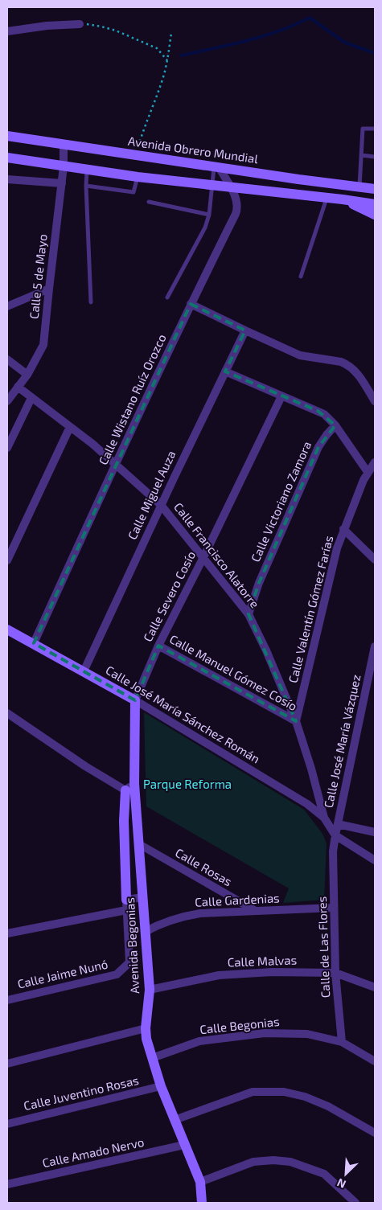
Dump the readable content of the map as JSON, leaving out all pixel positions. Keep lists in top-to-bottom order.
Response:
{
  "streets": {
    "main road": ["Avenida Obrero Mundial", "Calle José María Sánchez Román", "Avenida Begonias"],
    "street": [
      "Calle 5 de Mayo",
      "Calle Wistano Ruíz Orozco",
      "Calle Miguel Auza",
      "Calle Victoriano Zamora",
      "Calle Francisco Alatorre",
      "Calle Severo Cosío",
      "Calle Valentín Gómez Farías",
      "Calle Manuel Gómez Cosío",
      "Calle José María Vázquez",
      "Calle Rosas",
      "Calle Gardenias",
      "Calle de Las Flores",
      "Calle Malvas",
      "Calle Jaime Nunó",
      "Calle Begonias",
      "Calle Juventino Rosas",
      "Calle Amado Nervo"
    ]
  },
  "crossings": [
    ["Avenida Obrero Mundial", "Calle 5 de Mayo"],
    ["Avenida Obrero Mundial", "Calle Wistano Ruíz Orozco"],
    ["Calle 5 de Mayo", "Calle Francisco Alatorre"],
    ["Calle Wistano Ruíz Orozco", "Calle Francisco Alatorre"],
    ["Calle Wistano Ruíz Orozco", "Calle José María Sánchez Román"],
    ["Calle Miguel Auza", "Calle Francisco Alatorre"],
    ["Calle Miguel Auza", "Calle José María Sánchez Román"],
    ["Calle Victoriano Zamora", "Calle Francisco Alatorre"],
    ["Calle Francisco Alatorre", "Calle Severo Cosío"],
    ["Calle Francisco Alatorre", "Calle Valentín Gómez Farías"],
    ["Calle Francisco Alatorre", "Calle Manuel Gómez Cosío"],
    ["Calle Francisco Alatorre", "Calle José María Sánchez Román"],
    ["Calle Severo Cosío", "Calle Manuel Gómez Cosío"],
    ["Calle Severo Cosío", "Calle José María Sánchez Román"],
    ["Calle Severo Cosío", "Avenida Begonias"],
    ["Calle Valentín Gómez Farías", "Calle Manuel Gómez Cosío"],
    ["Calle José María Sánchez Román", "Calle José María Vázquez"],
    ["Calle José María Sánchez Román", "Avenida Begonias"],
    ["Calle José María Vázquez", "Calle de Las Flores"],
    ["Calle Rosas", "Calle Gardenias"],
    ["Calle Rosas", "Avenida Begonias"],
    ["Calle Gardenias", "Avenida Begonias"],
    ["Calle Gardenias", "Calle de Las Flores"],
    ["Avenida Begonias", "Calle Malvas"],
    ["Avenida Begonias", "Calle Begonias"],
    ["Avenida Begonias", "Calle Juventino Rosas"],
    ["Avenida Begonias", "Calle Amado Nervo"],
    ["Calle de Las Flores", "Calle Malvas"],
    ["Calle de Las Flores", "Calle Begonias"]
  ],
  "parks": ["Parque Reforma"],
  "north": "bottom left"
}
